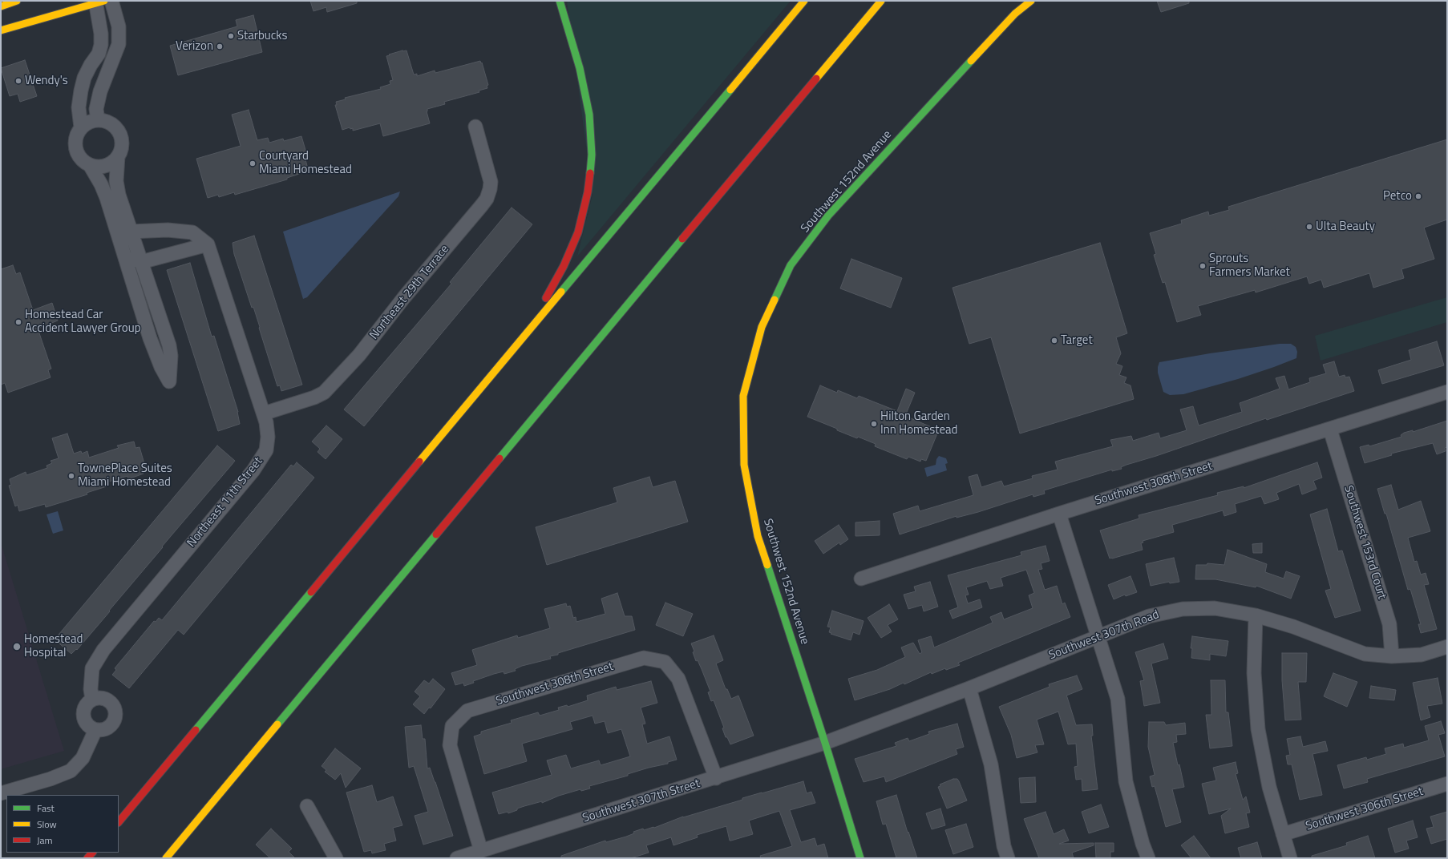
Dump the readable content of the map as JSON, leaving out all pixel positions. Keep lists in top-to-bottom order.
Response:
{
  "streets": {
    "main road": ["Southwest 152nd Avenue"],
    "street": [
      "Northeast 29th Terrace",
      "Southwest 308th Street",
      "Northeast 11th Street",
      "Southwest 153rd Court",
      "Southwest 307th Road",
      "Southwest 307th Street",
      "Southwest 306th Street"
    ]
  },
  "crossings": [
    ["Southwest 152nd Avenue", "Southwest 307th Road"],
    ["Southwest 152nd Avenue", "Southwest 307th Street"],
    ["Northeast 29th Terrace", "Northeast 11th Street"],
    ["Southwest 308th Street", "Southwest 153rd Court"],
    ["Southwest 308th Street", "Southwest 307th Street"],
    ["Southwest 153rd Court", "Southwest 307th Road"],
    ["Southwest 307th Road", "Southwest 307th Street"]
  ],
  "places": [
    "Starbucks",
    "Verizon",
    "Wendy's",
    "Courtyard Miami Homestead",
    "Petco",
    "Ulta Beauty",
    "Sprouts Farmers Market",
    "Homestead Car Accident Lawyer Group",
    "Target",
    "Hilton Garden Inn Homestead",
    "TownePlace Suites Miami Homestead",
    "Homestead Hospital"
  ],
  "legend": ["Fast", "Slow", "Jam"]
}
